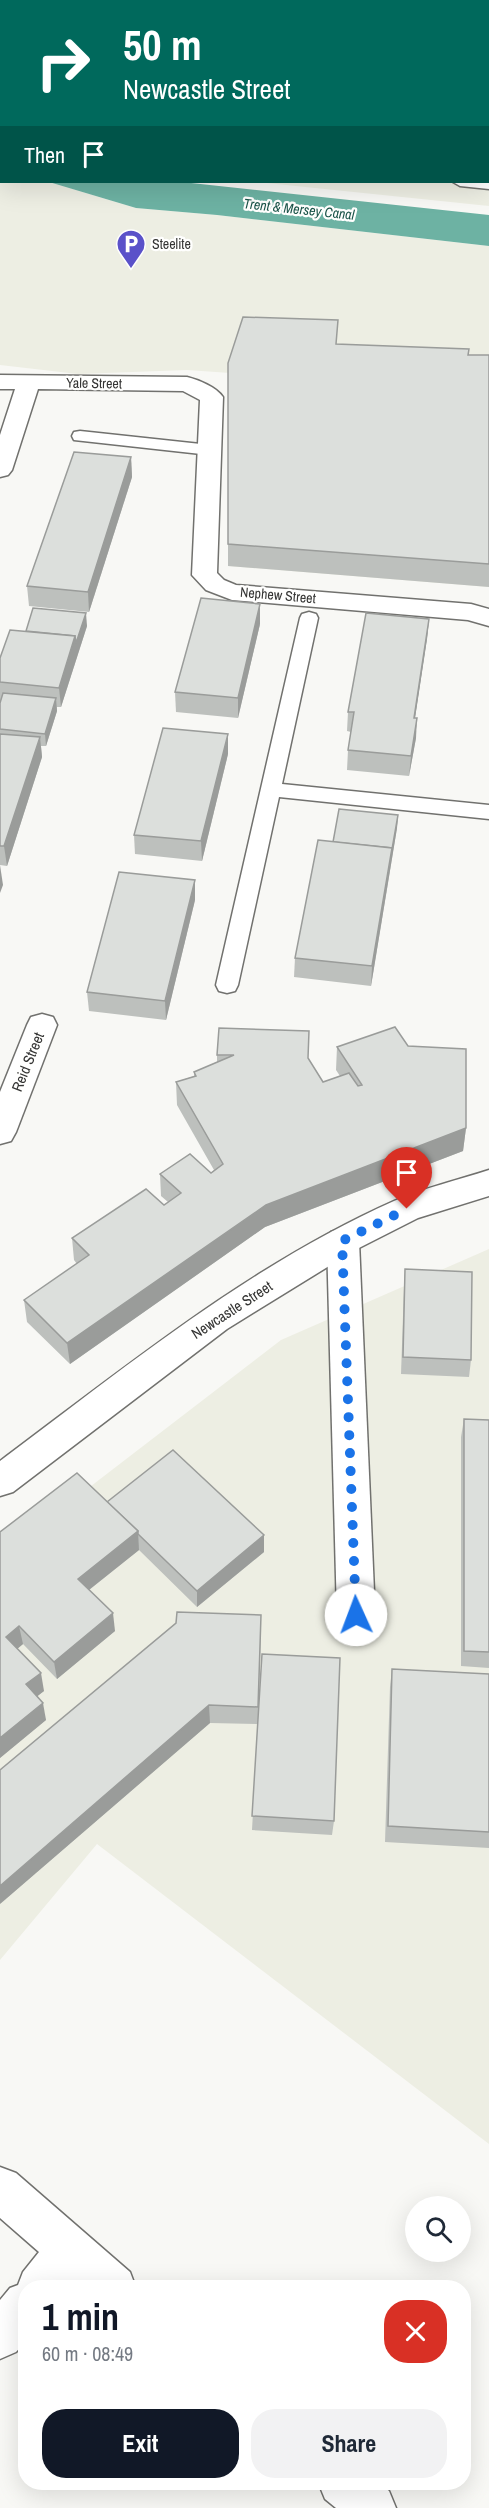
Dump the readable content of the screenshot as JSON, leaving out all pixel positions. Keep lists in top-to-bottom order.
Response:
{
  "streets": {
    "street": [
      "Yale Street",
      "Nephew Street",
      "Reid Street",
      "Newcastle Street"
    ]
  },
  "crossings": [
    ["Yale Street", "Nephew Street"]
  ],
  "water": ["Trent & Mersey Canal"],
  "places": {
    "parking": ["Steelite"]
  },
  "page": {
    "turn": ["50 m", "Newcastle Street"],
    "then": "Then",
    "heading": ["1 min", "60 m · 08:49"],
    "buttons": ["Exit", "Share"]
  }
}
